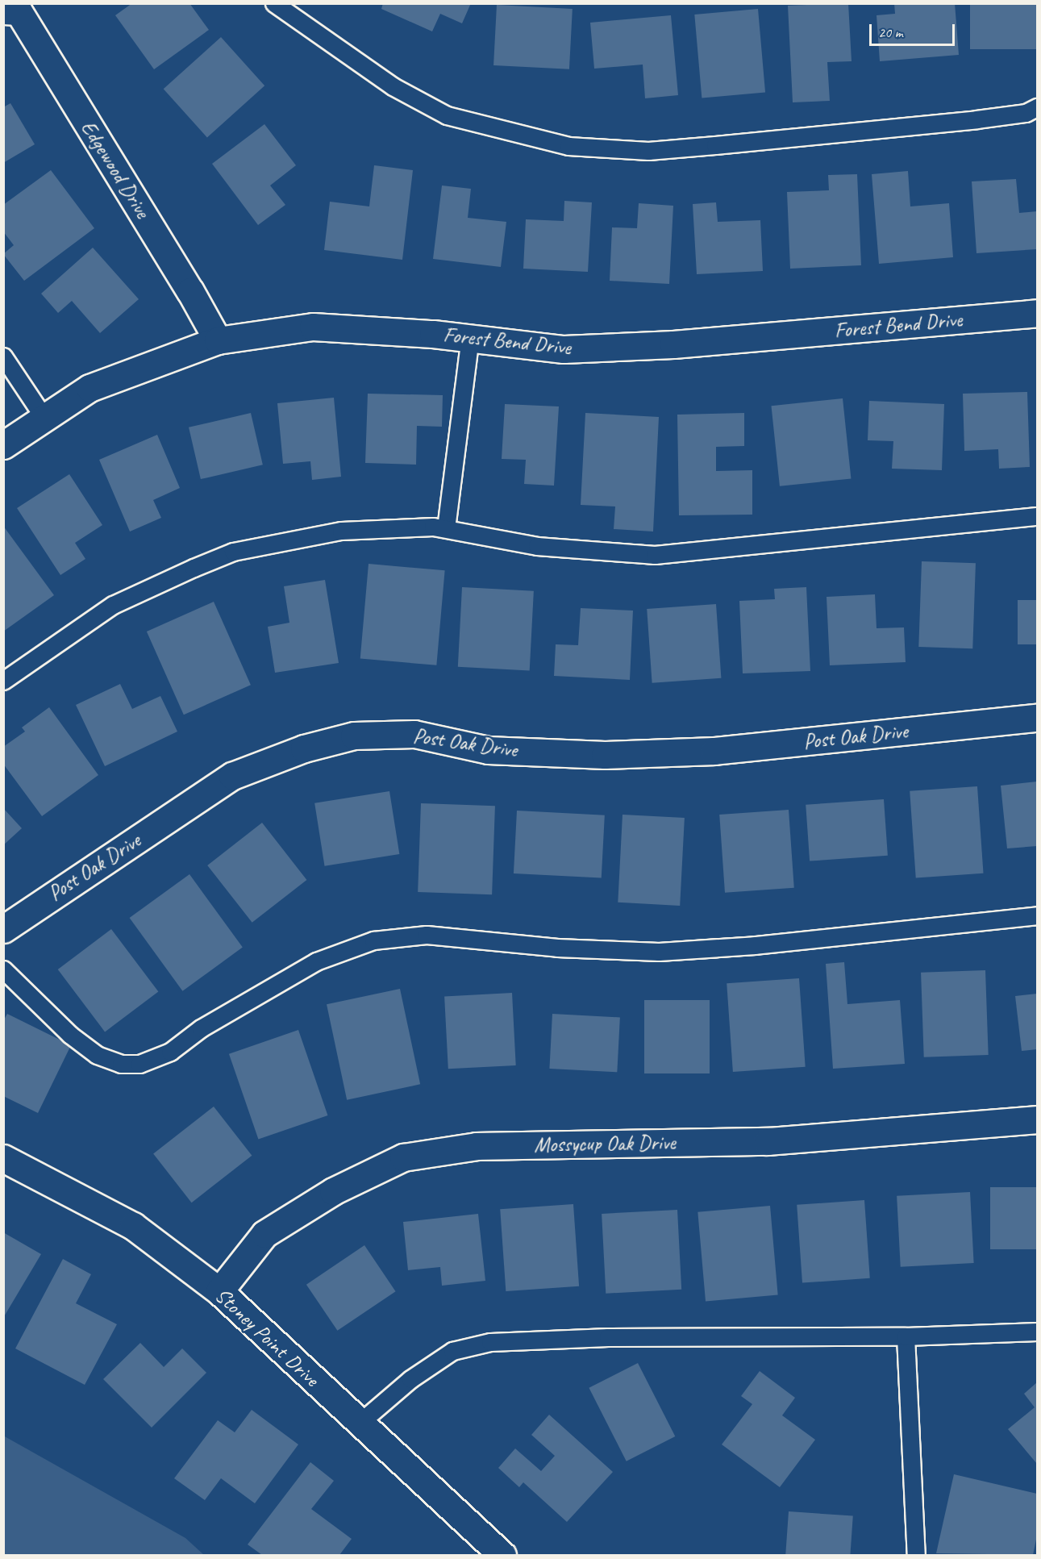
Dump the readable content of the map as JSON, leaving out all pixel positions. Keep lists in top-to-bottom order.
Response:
{
  "streets": {
    "street": [
      "Edgewood Drive",
      "Forest Bend Drive",
      "Post Oak Drive",
      "Mossycup Oak Drive",
      "Stoney Point Drive"
    ]
  },
  "crossings": [
    ["Edgewood Drive", "Forest Bend Drive"],
    ["Mossycup Oak Drive", "Stoney Point Drive"]
  ],
  "scale_bar": "20 m"
}
